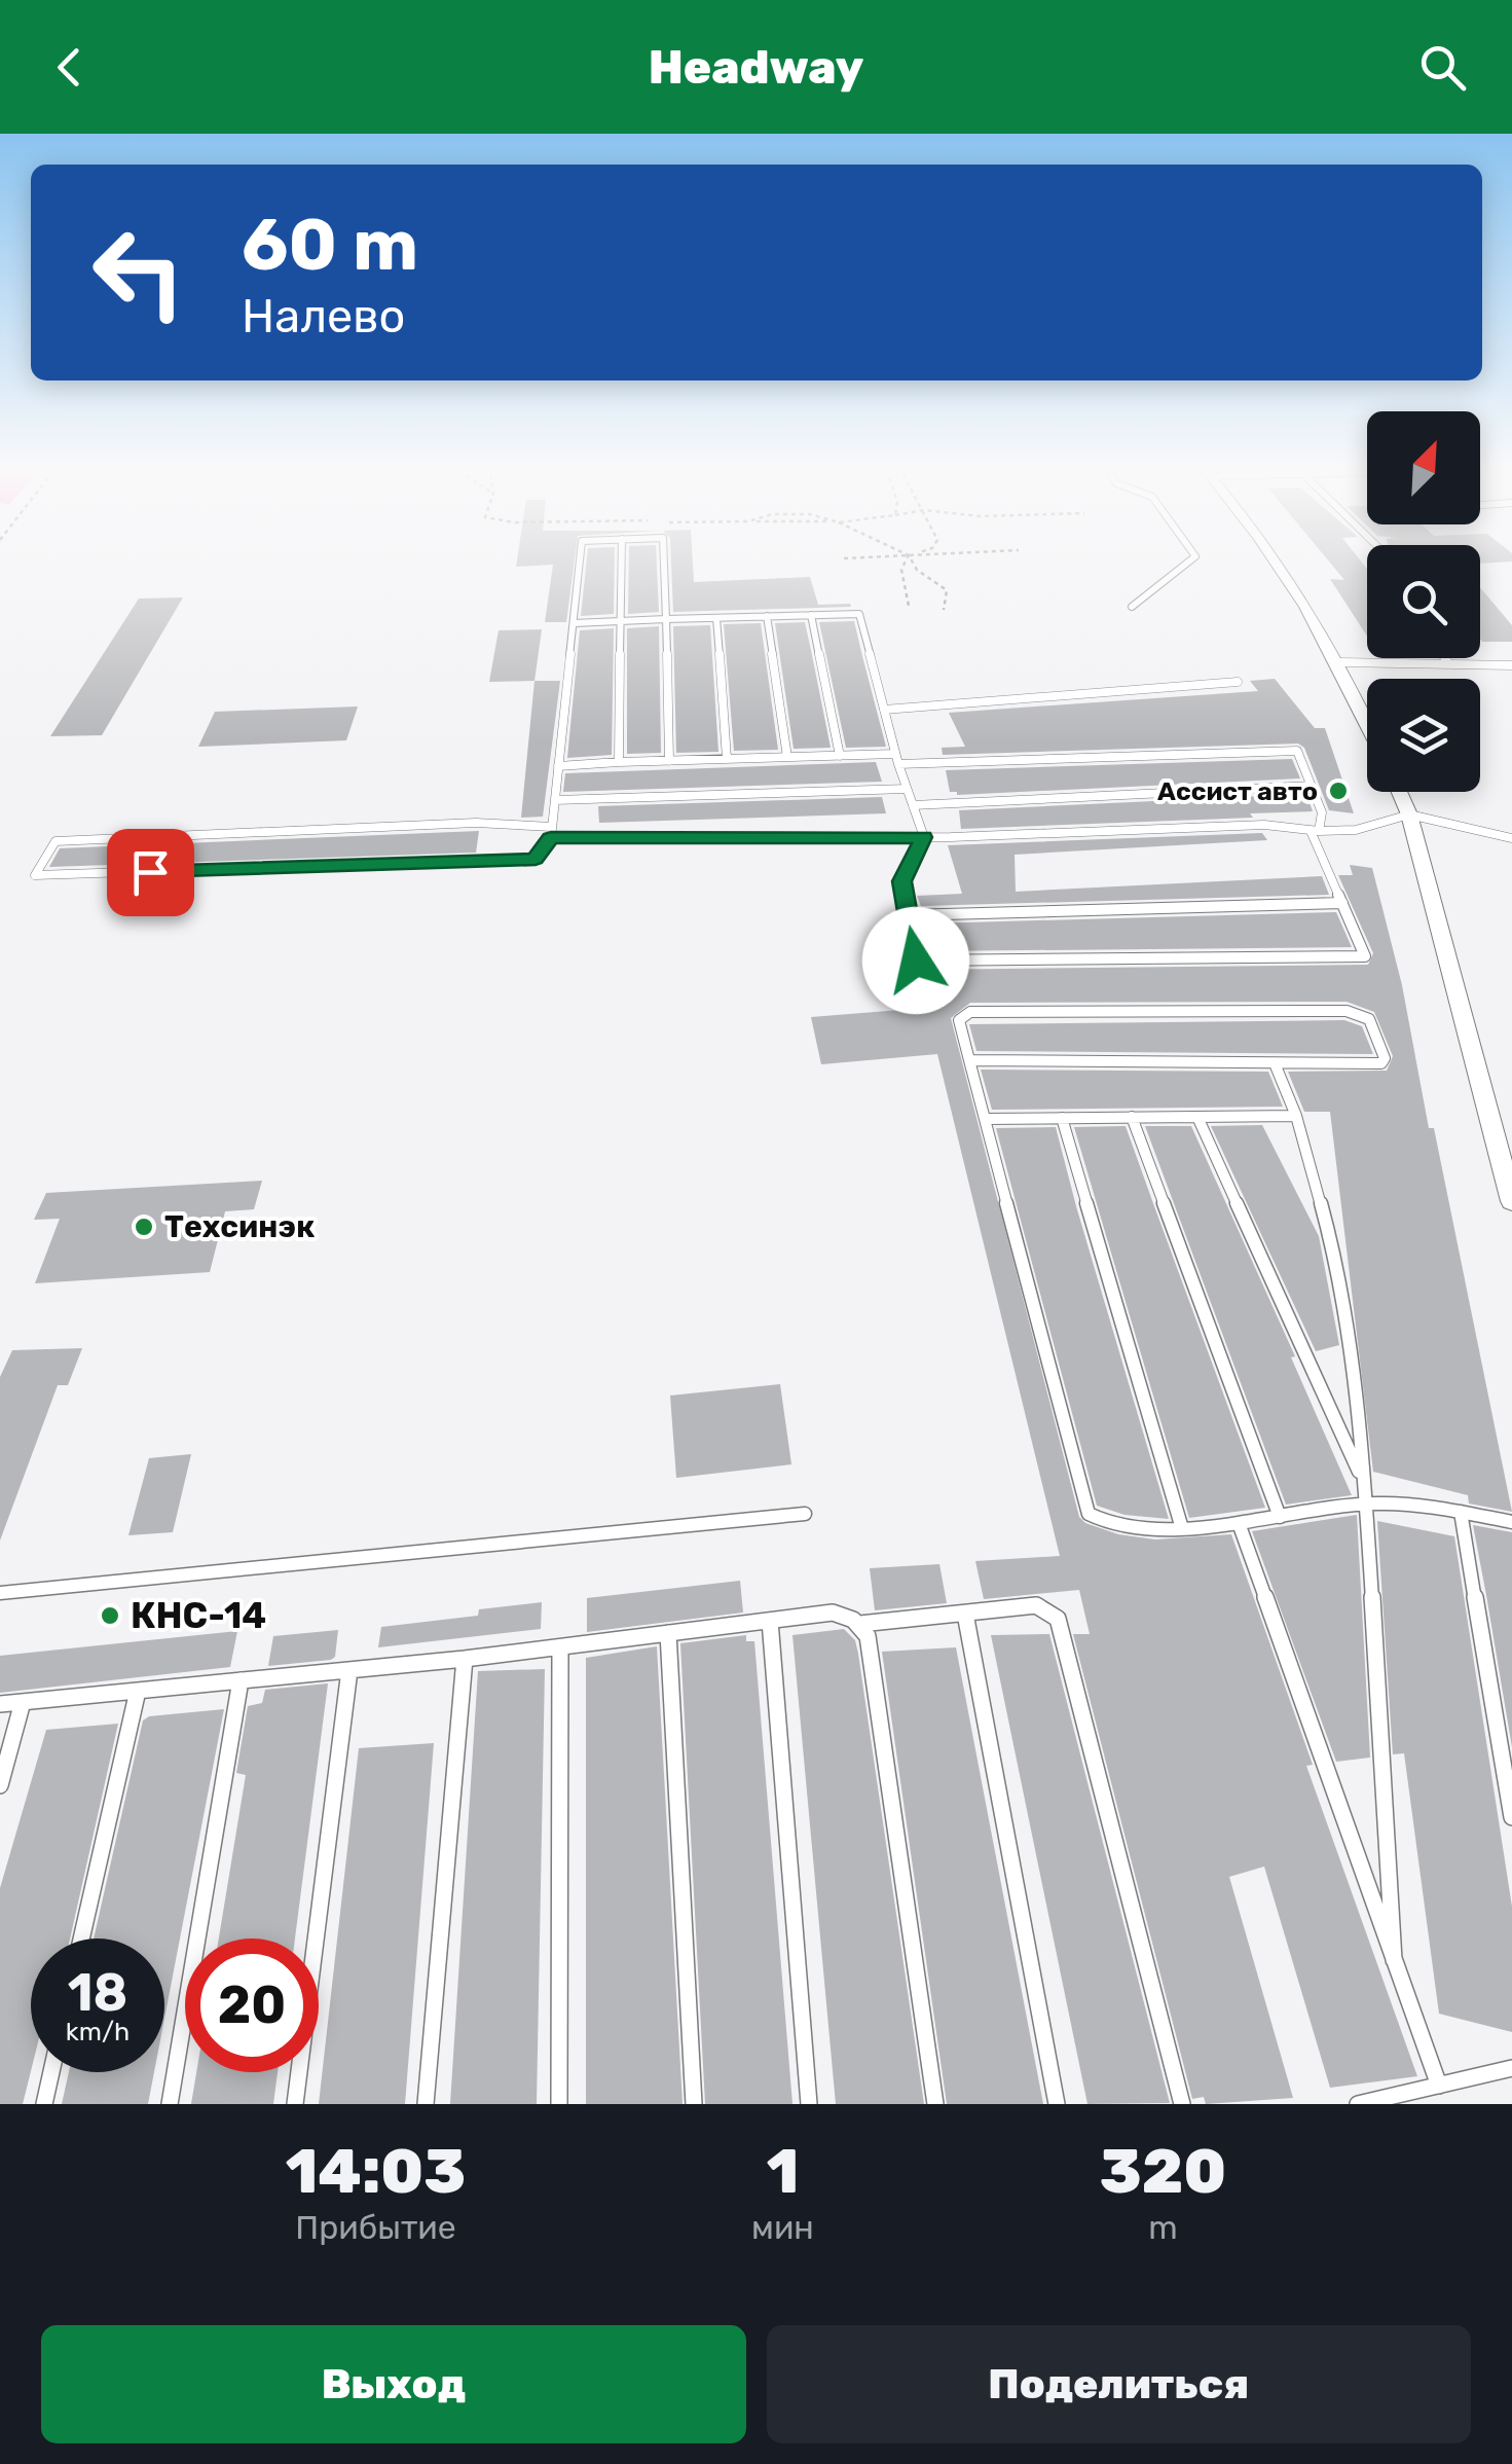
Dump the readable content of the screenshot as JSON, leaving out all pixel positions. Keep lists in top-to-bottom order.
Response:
{
  "places": ["Ассист авто", "Техсинэк", "КНС-14"],
  "north": "top right",
  "page": {
    "header": "Headway",
    "turn": ["60 m", "Налево"],
    "speed": "18 km/h",
    "limit": "20",
    "eta": [
      "14:03",
      "Прибытие",
      "1",
      "мин",
      "320",
      "m"
    ],
    "buttons": ["Выход", "Поделиться"]
  }
}
